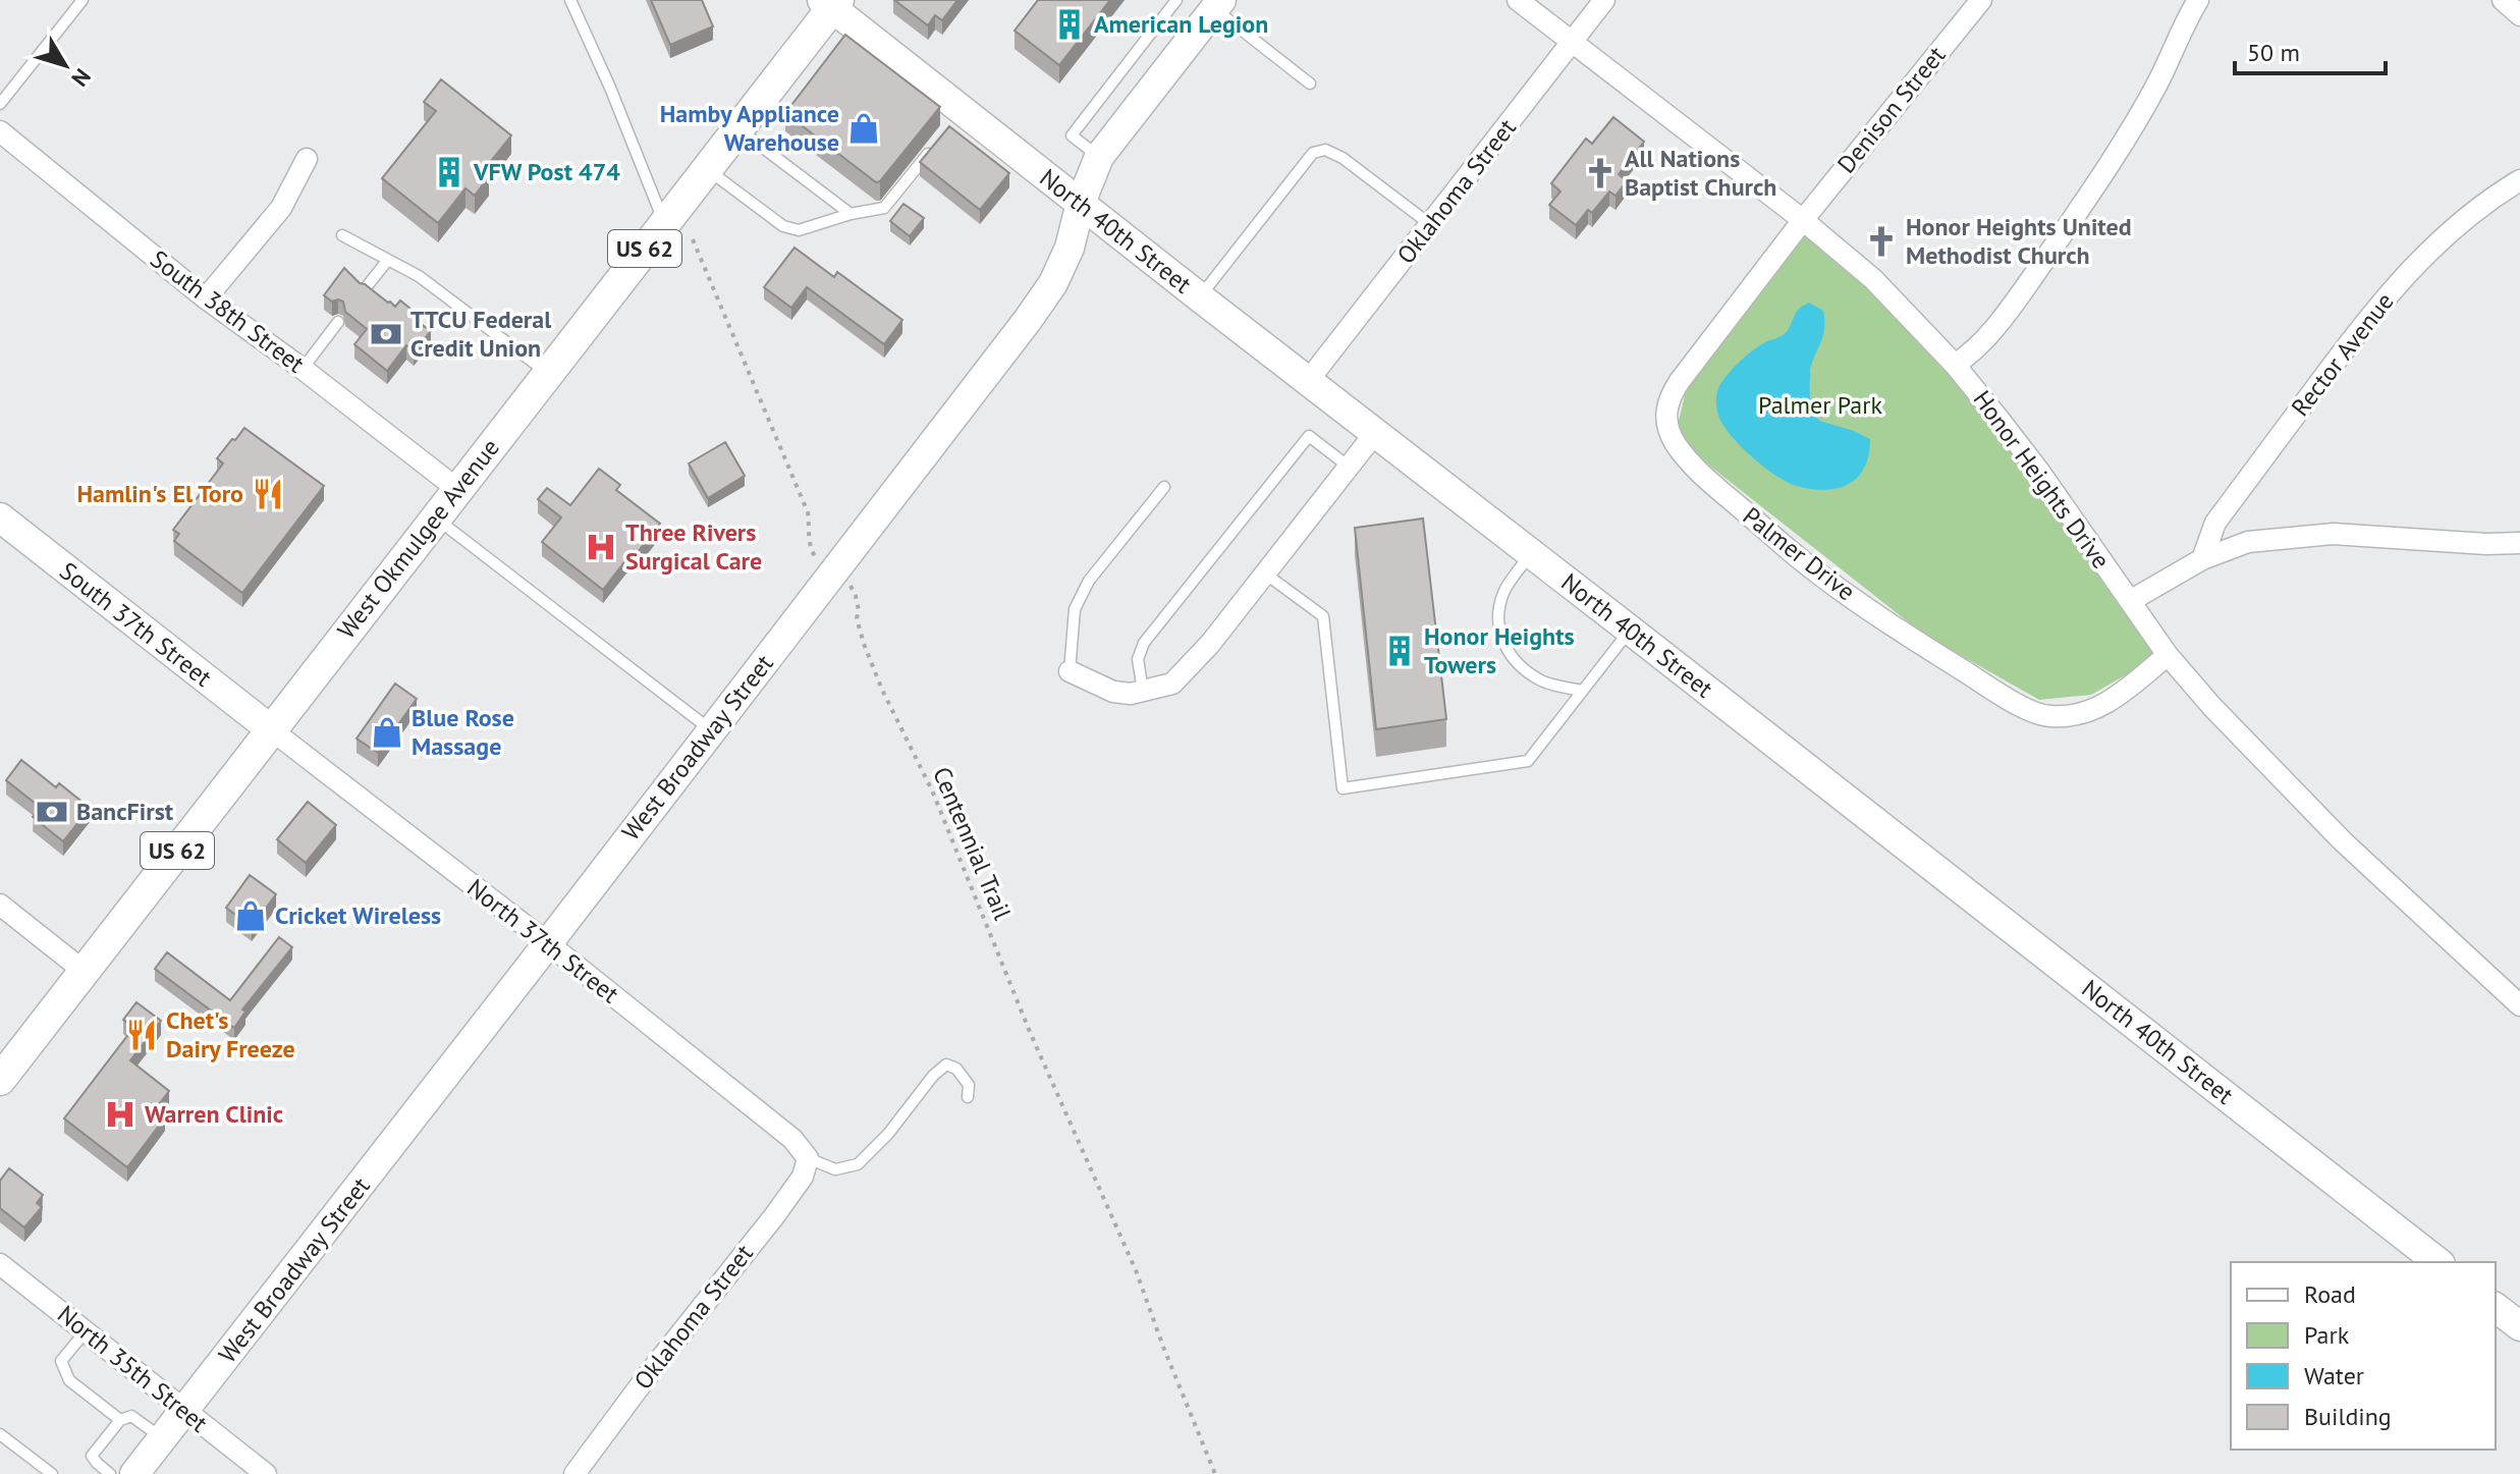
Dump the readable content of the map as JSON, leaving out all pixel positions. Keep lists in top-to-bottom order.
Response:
{
  "streets": {
    "main road": ["US 62", "West Okmulgee Avenue"],
    "street": [
      "Denison Street",
      "Oklahoma Street",
      "North 40th Street",
      "South 38th Street",
      "Rector Avenue",
      "Honor Heights Drive",
      "Palmer Drive",
      "South 37th Street",
      "West Broadway Street",
      "North 37th Street",
      "North 35th Street"
    ],
    "path": ["Centennial Trail"]
  },
  "crossings": [
    ["Denison Street", "Honor Heights Drive"],
    ["Denison Street", "Palmer Drive"],
    ["Oklahoma Street", "North 40th Street"],
    ["Oklahoma Street", "Honor Heights Drive"],
    ["Oklahoma Street", "North 37th Street"],
    ["North 40th Street", "West Okmulgee Avenue"],
    ["North 40th Street", "West Broadway Street"],
    ["South 38th Street", "West Okmulgee Avenue"],
    ["Honor Heights Drive", "Palmer Drive"],
    ["West Okmulgee Avenue", "South 37th Street"],
    ["West Okmulgee Avenue", "North 37th Street"],
    ["South 37th Street", "North 37th Street"],
    ["West Broadway Street", "Centennial Trail"],
    ["West Broadway Street", "North 37th Street"],
    ["West Broadway Street", "North 35th Street"]
  ],
  "parks": ["Palmer Park"],
  "places": {
    "building": ["American Legion", "VFW Post 474", "Honor Heights Towers"],
    "shop": ["Hamby Appliance Warehouse", "Blue Rose Massage", "Cricket Wireless"],
    "church": ["All Nations Baptist Church", "Honor Heights United Methodist Church"],
    "bank": ["TTCU Federal Credit Union", "BancFirst"],
    "restaurant": ["Hamlin's El Toro", "Chet's Dairy Freeze"],
    "hospital": ["Three Rivers Surgical Care", "Warren Clinic"]
  },
  "legend": [
    "Road",
    "Park",
    "Water",
    "Building"
  ],
  "scale_bar": "50 m",
  "north": "bottom right"
}
